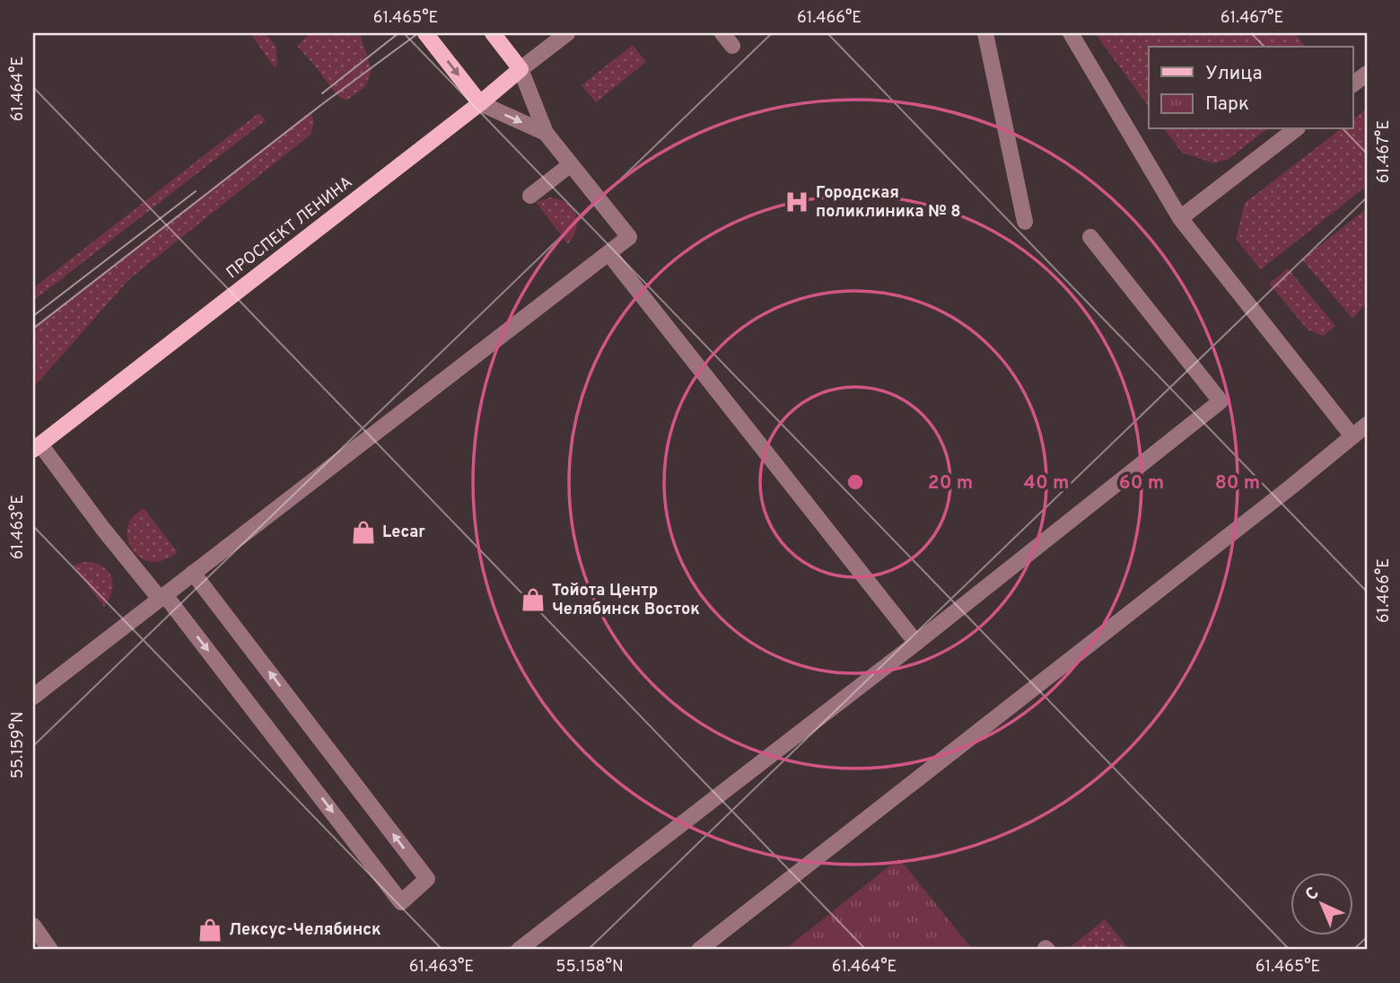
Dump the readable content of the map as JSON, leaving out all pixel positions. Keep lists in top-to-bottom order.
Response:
{
  "streets": {
    "main road": ["ПРОСПЕКТ ЛЕНИНА"]
  },
  "places": {
    "hospital": ["Городская поликлиника № 8"],
    "shop": ["Lecar", "Тойота Центр Челябинск Восток", "Лексус-Челябинск"]
  },
  "legend": ["Улица", "Парк"],
  "north": "top left",
  "coordinates": [
    "61.465°E",
    "61.466°E",
    "61.467°E",
    "61.464°E",
    "61.463°E",
    "55.159°N",
    "55.158°N"
  ],
  "rings": [
    "20 m",
    "40 m",
    "60 m",
    "80 m"
  ]
}
